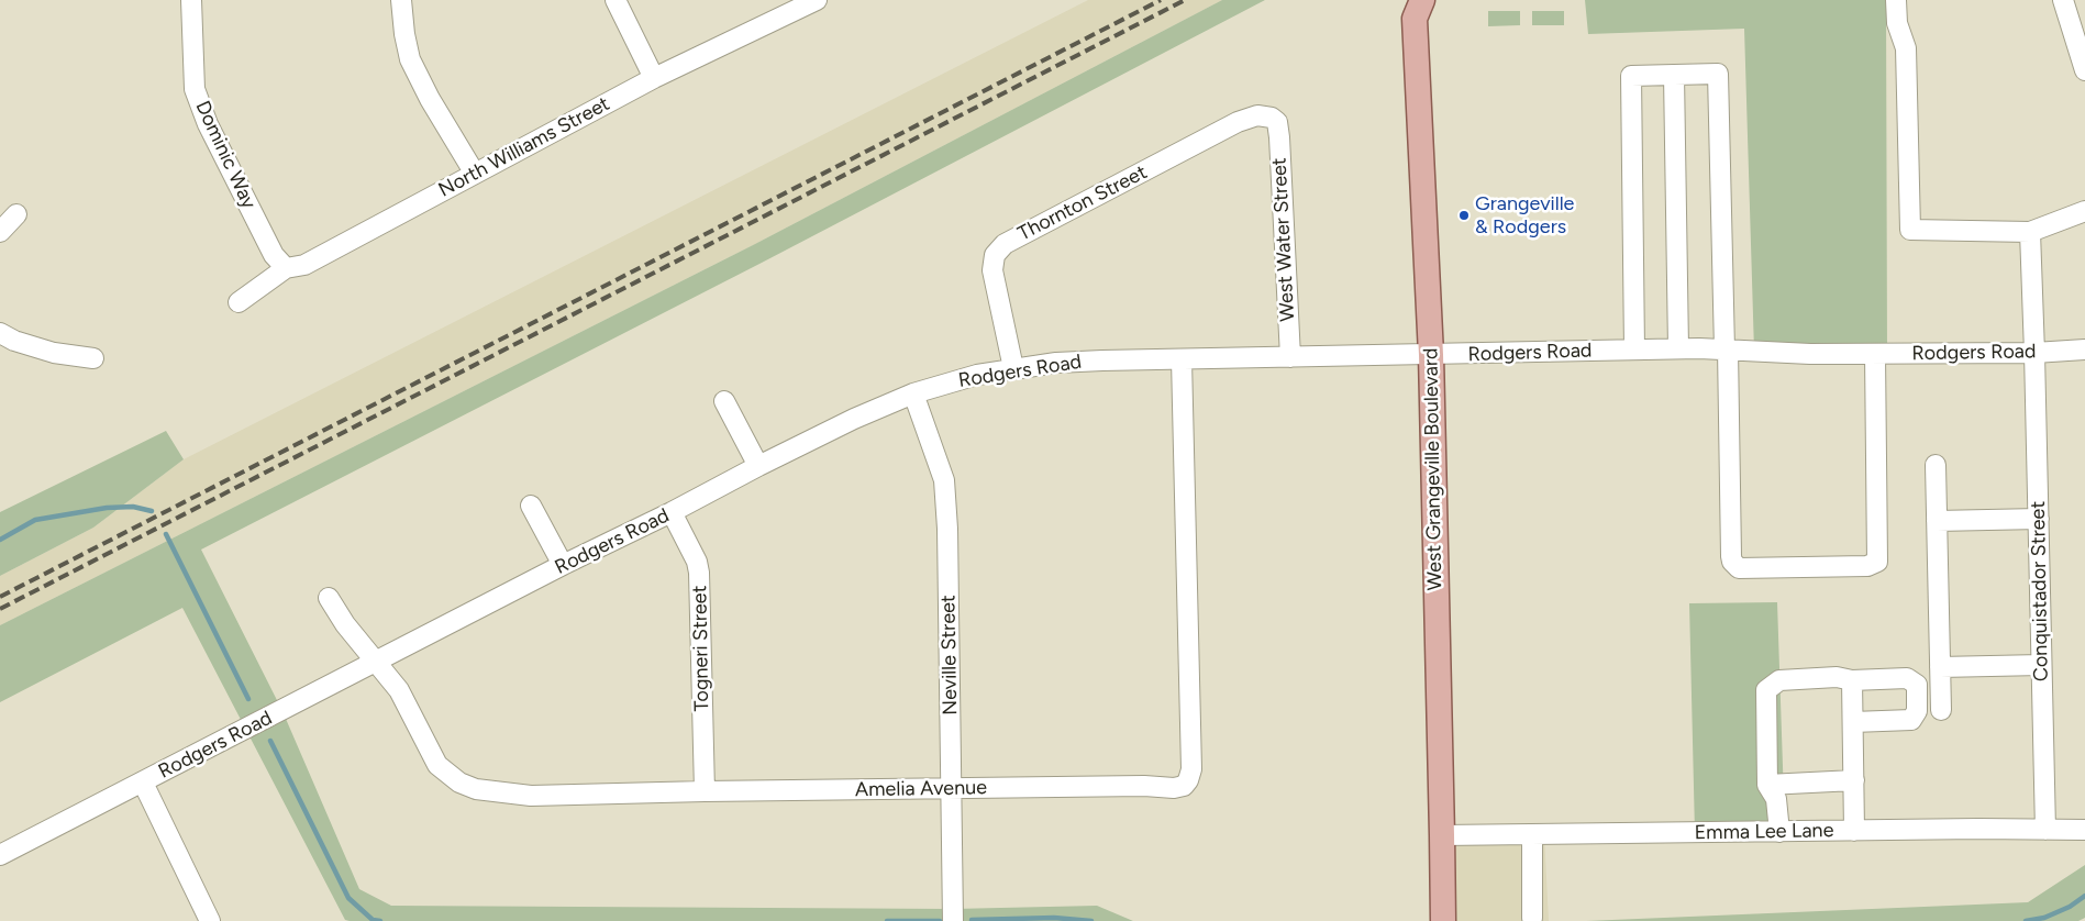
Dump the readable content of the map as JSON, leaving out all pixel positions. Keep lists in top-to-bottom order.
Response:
{
  "streets": {
    "main road": ["West Grangeville Boulevard"],
    "street": [
      "North Williams Street",
      "Dominic Way",
      "Thornton Street",
      "West Water Street",
      "Rodgers Road",
      "Conquistador Street",
      "Togneri Street",
      "Neville Street",
      "Amelia Avenue",
      "Emma Lee Lane"
    ]
  },
  "crossings": [
    ["North Williams Street", "Dominic Way"],
    ["Thornton Street", "West Water Street"],
    ["Thornton Street", "Rodgers Road"],
    ["West Water Street", "Rodgers Road"],
    ["Rodgers Road", "West Grangeville Boulevard"],
    ["Rodgers Road", "Conquistador Street"],
    ["Rodgers Road", "Togneri Street"],
    ["Rodgers Road", "Neville Street"],
    ["Rodgers Road", "Amelia Avenue"],
    ["West Grangeville Boulevard", "Emma Lee Lane"],
    ["Conquistador Street", "Emma Lee Lane"],
    ["Togneri Street", "Amelia Avenue"],
    ["Neville Street", "Amelia Avenue"]
  ],
  "places": ["Grangeville & Rodgers"]
}
